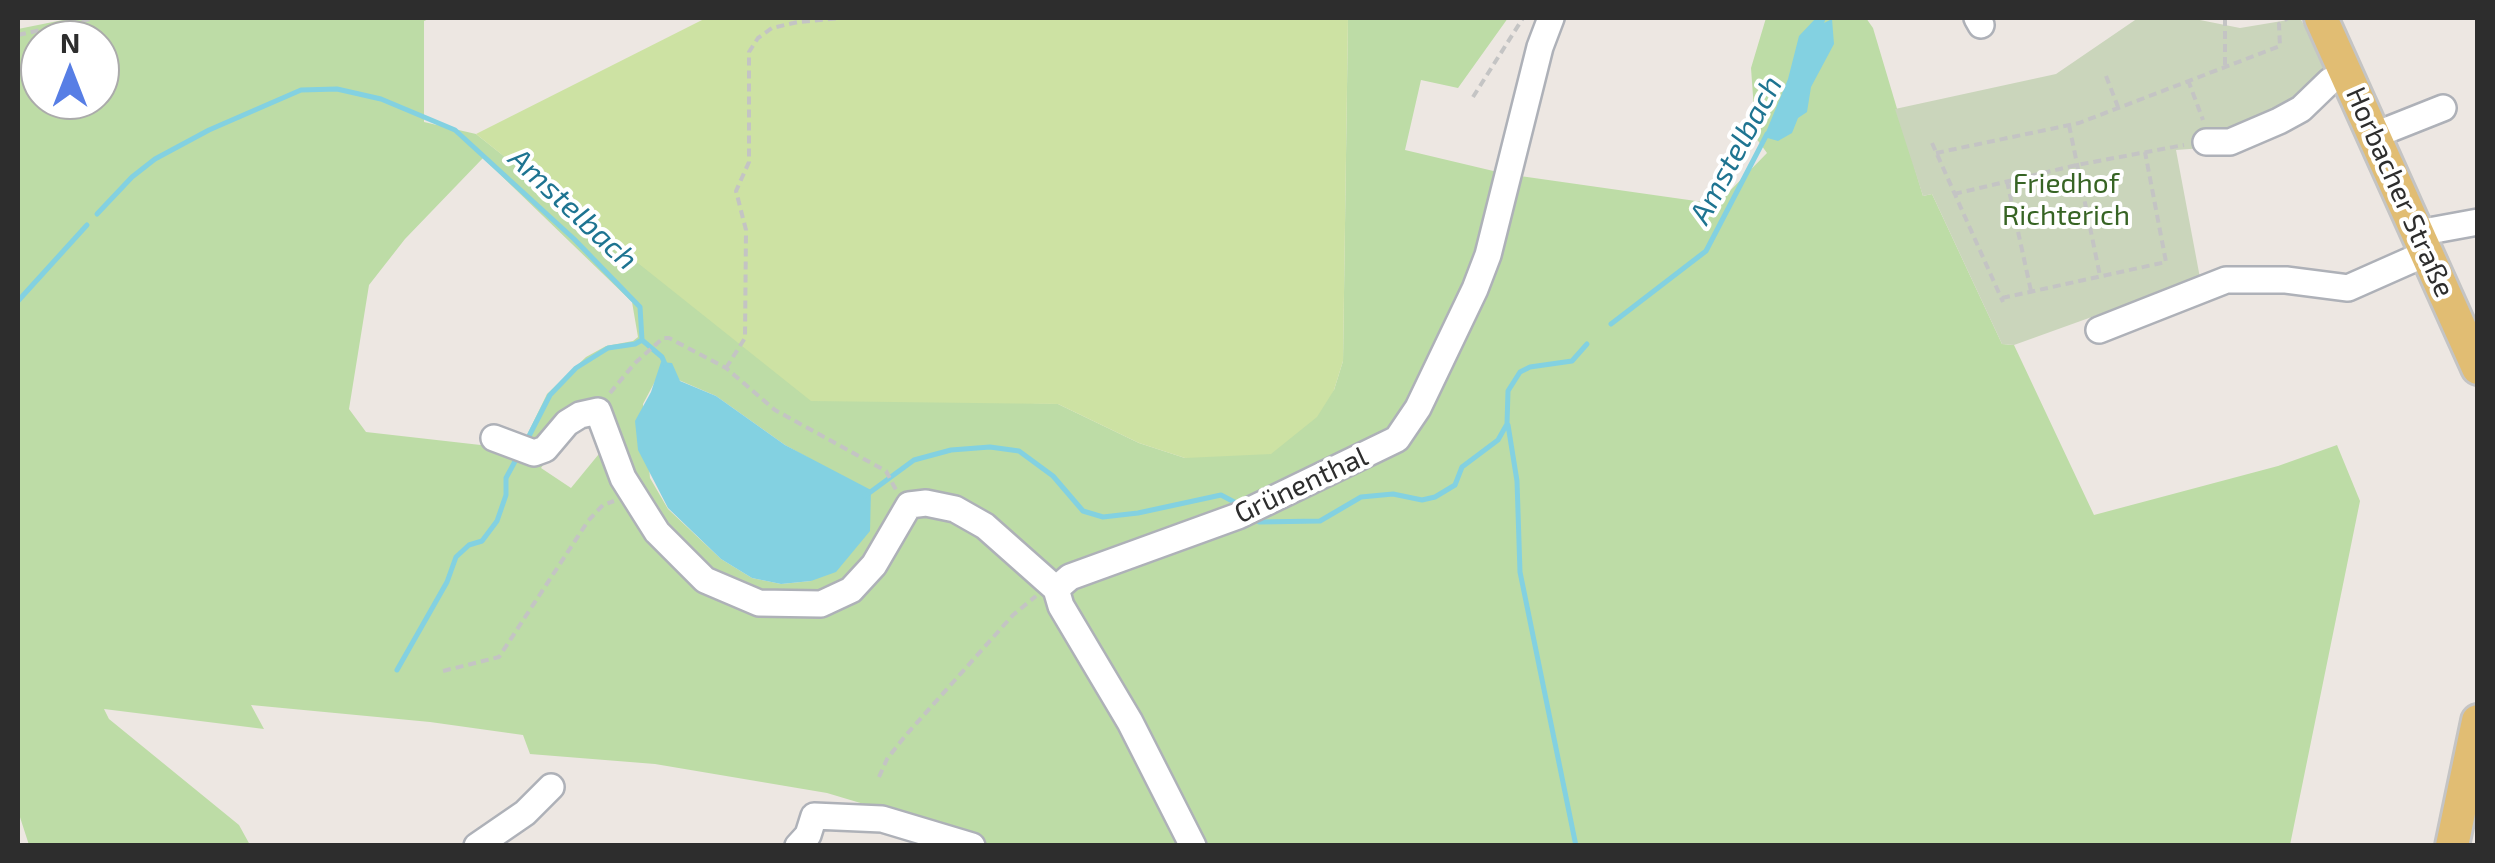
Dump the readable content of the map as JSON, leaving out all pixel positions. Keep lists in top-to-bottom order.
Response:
{
  "streets": {
    "main road": ["Horbacher Straße"],
    "street": ["Grünenthal"]
  },
  "water": ["Amstelbach"],
  "parks": ["Friedhof Richterich"],
  "north": "top"
}
